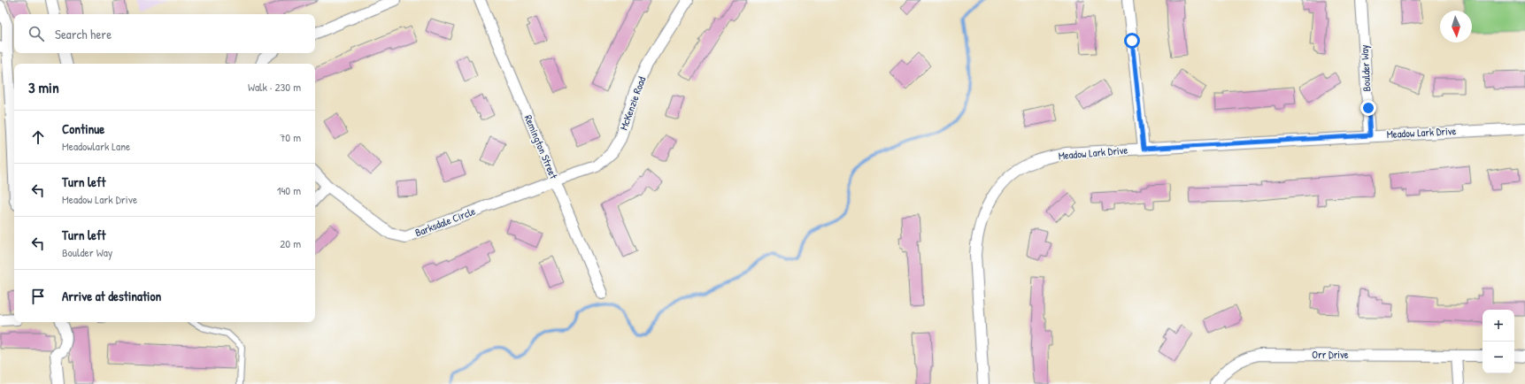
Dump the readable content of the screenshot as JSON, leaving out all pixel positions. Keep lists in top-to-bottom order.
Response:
{
  "streets": {
    "street": [
      "Boulder Way",
      "McKenzie Road",
      "Meadow Lark Drive",
      "Remington Street",
      "Barksdale Circle",
      "Orr Drive"
    ]
  },
  "crossings": [
    ["Boulder Way", "Meadow Lark Drive"],
    ["McKenzie Road", "Remington Street"],
    ["McKenzie Road", "Barksdale Circle"],
    ["Remington Street", "Barksdale Circle"]
  ],
  "north": "bottom",
  "page": {
    "search": "Search here",
    "heading": ["3 min", "Walk · 230 m"],
    "list": [
      ["Continue", "Meadowlark Lane", "70 m"],
      ["Turn left", "Meadow Lark Drive", "140 m"],
      ["Turn left", "Boulder Way", "20 m"],
      "Arrive at destination"
    ],
    "map_buttons": ["+", "−"]
  }
}
